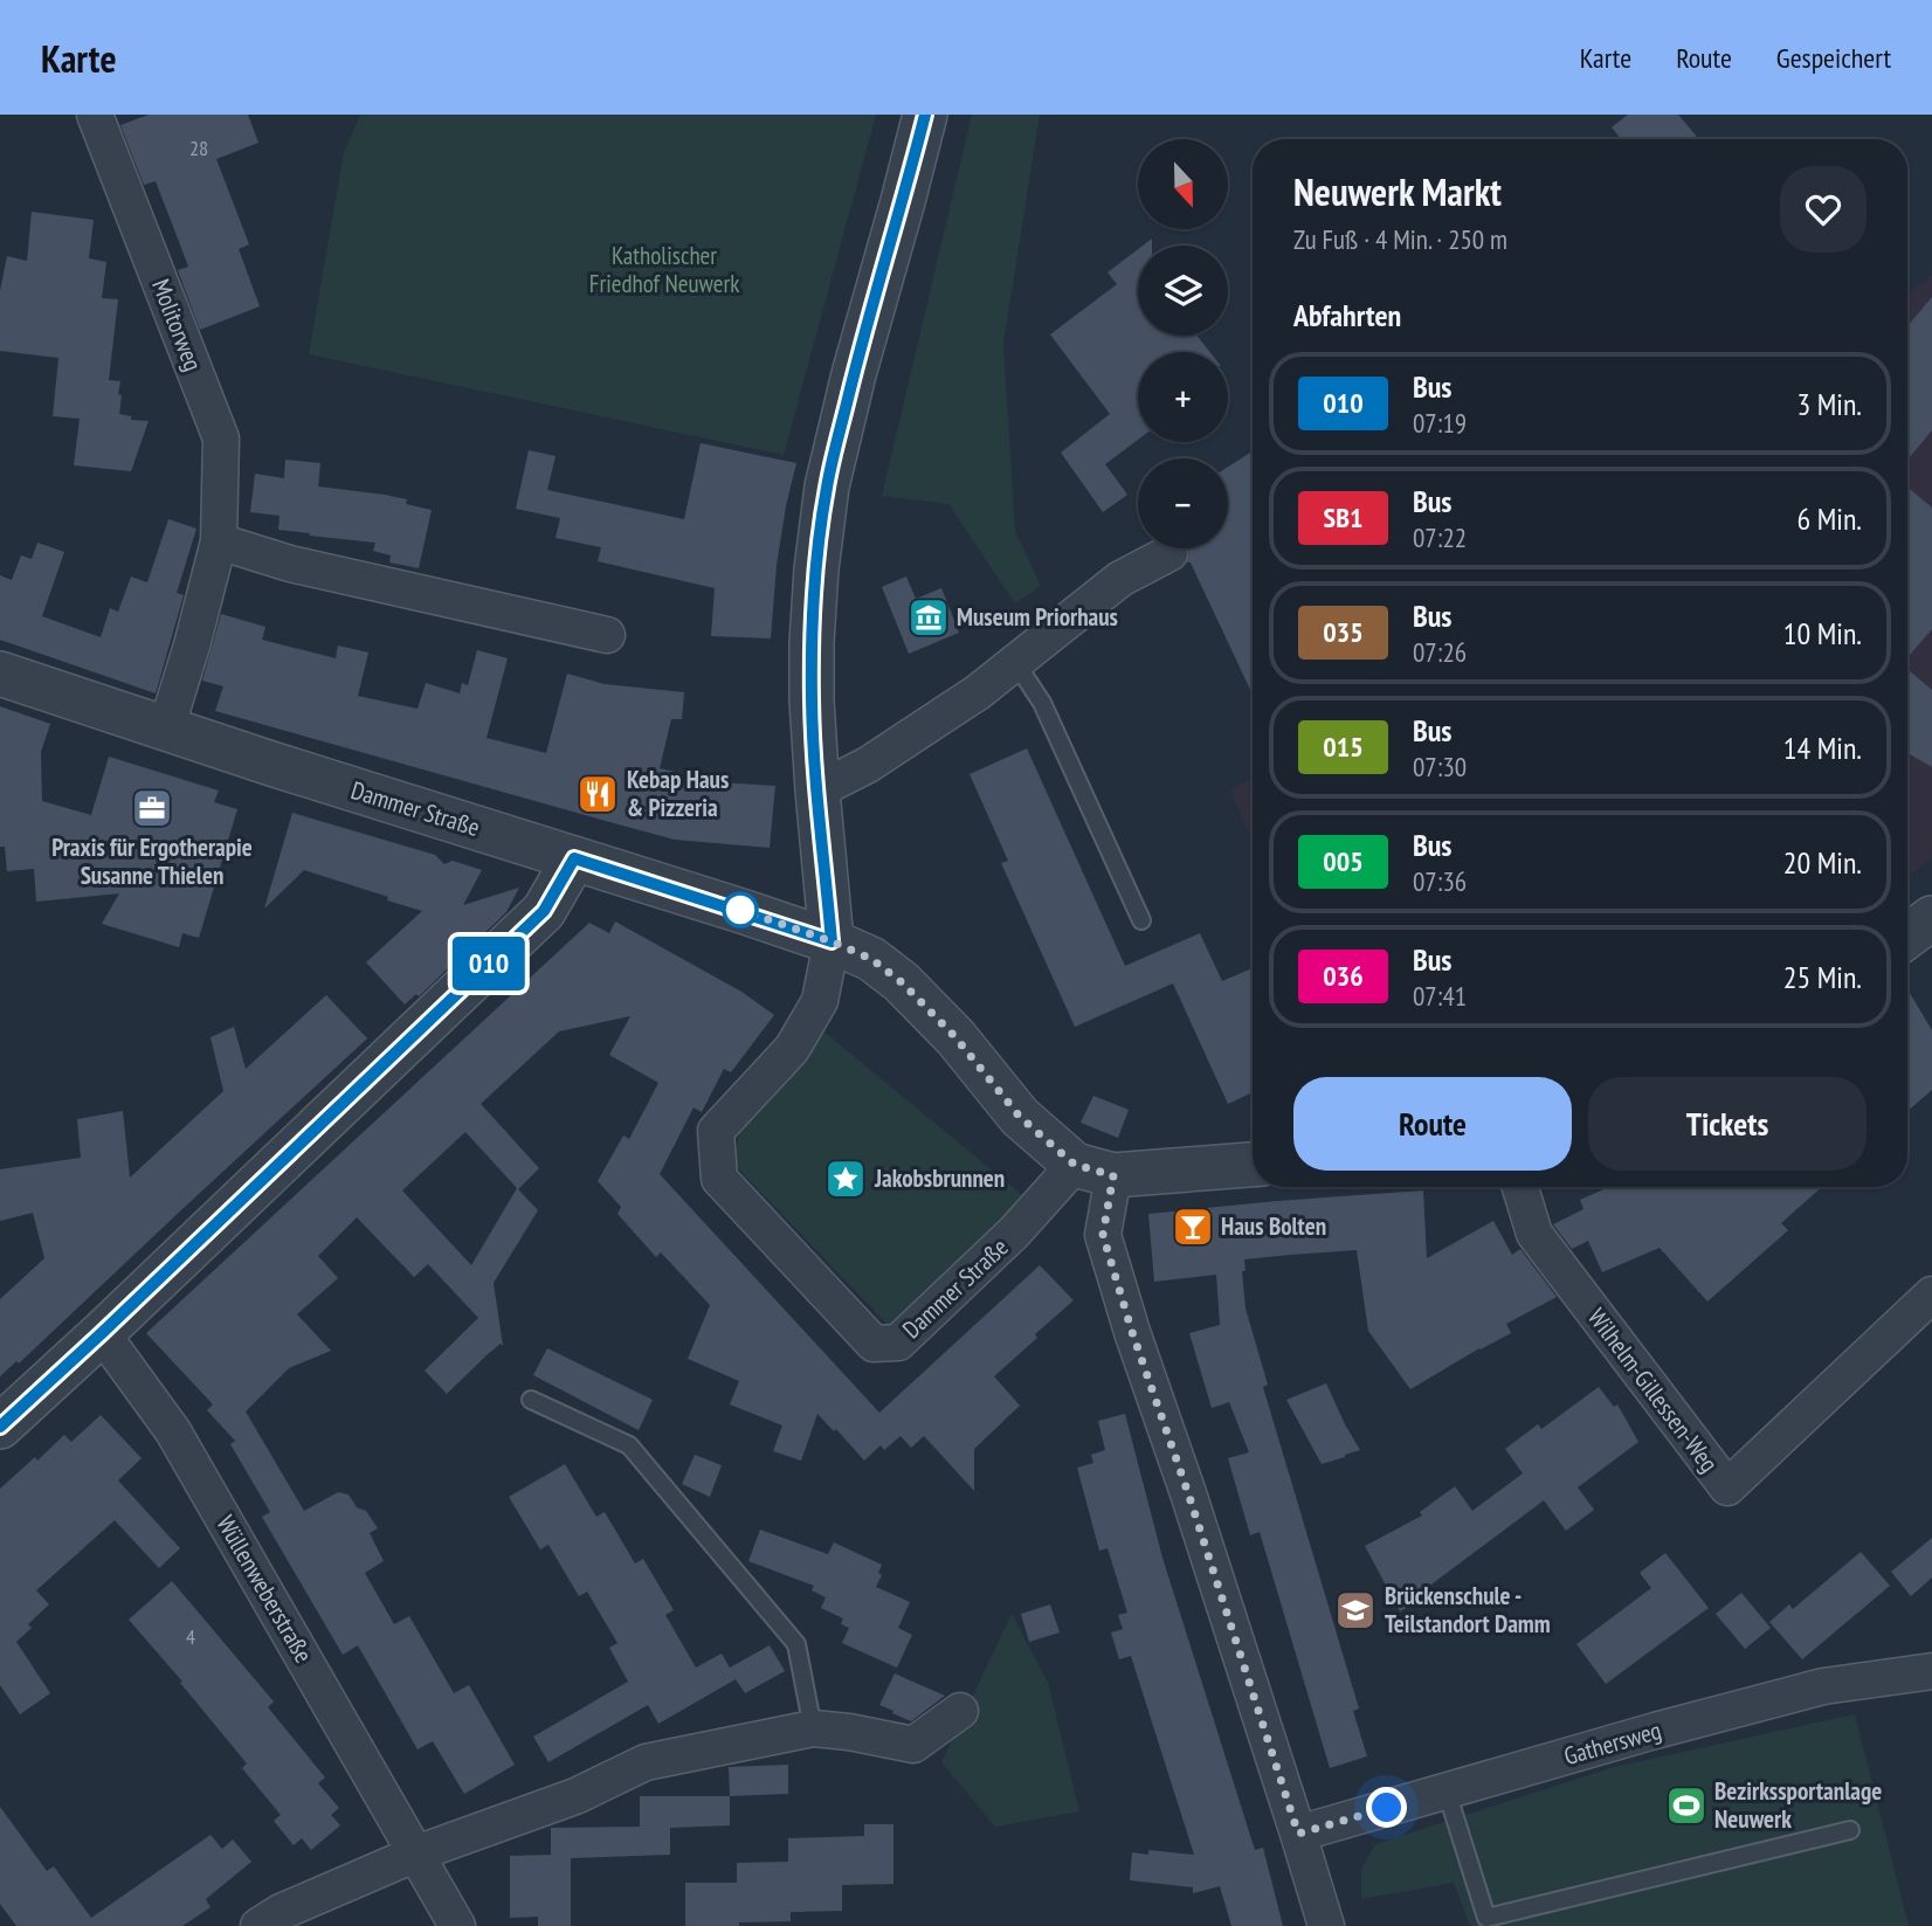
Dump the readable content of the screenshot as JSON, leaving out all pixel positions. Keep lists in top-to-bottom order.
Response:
{
  "streets": {
    "street": [
      "Molitorweg",
      "Dammer Straße",
      "Wilhelm-Gillessen-Weg",
      "Wüllenweberstraße",
      "Gathersweg"
    ]
  },
  "crossings": [
    ["Molitorweg", "Dammer Straße"]
  ],
  "parks": ["Katholischer Friedhof Neuwerk"],
  "places": {
    "museum": ["Museum Priorhaus"],
    "restaurant": ["Kebap Haus & Pizzeria"],
    "office": ["Praxis für Ergotherapie Susanne Thielen"],
    "place": ["Jakobsbrunnen"],
    "bar": ["Haus Bolten"],
    "school or university": ["Brückenschule - Teilstandort Damm"],
    "sports": ["Bezirkssportanlage Neuwerk"]
  },
  "lines": ["bus line 010"],
  "house_numbers": ["28", "4"],
  "north": "bottom",
  "page": {
    "header": "Karte",
    "nav": ["Karte", "Route", "Gespeichert"],
    "on_map": "010",
    "map_buttons": ["+", "−"],
    "heading": [
      ["Neuwerk Markt", "Zu Fuß · 4 Min. · 250 m"],
      "Abfahrten"
    ],
    "list": [
      {
        "mark": "010",
        "name": "Bus",
        "note": "07:19",
        "value": "3 Min."
      },
      {
        "mark": "SB1",
        "name": "Bus",
        "note": "07:22",
        "value": "6 Min."
      },
      {
        "mark": "035",
        "name": "Bus",
        "note": "07:26",
        "value": "10 Min."
      },
      {
        "mark": "015",
        "name": "Bus",
        "note": "07:30",
        "value": "14 Min."
      },
      {
        "mark": "005",
        "name": "Bus",
        "note": "07:36",
        "value": "20 Min."
      },
      {
        "mark": "036",
        "name": "Bus",
        "note": "07:41",
        "value": "25 Min."
      }
    ],
    "buttons": ["Route", "Tickets"]
  }
}
